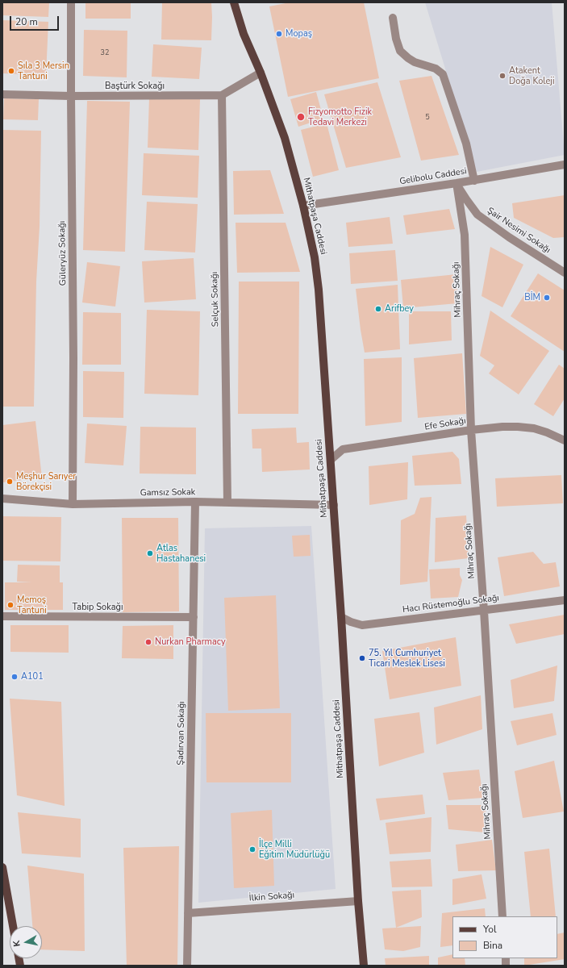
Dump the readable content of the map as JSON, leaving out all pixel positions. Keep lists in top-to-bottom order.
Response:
{
  "streets": {
    "main road": ["Mithatpaşa Caddesi"],
    "street": [
      "Baştürk Sokağı",
      "Gelibolu Caddesi",
      "Şair Nesimi Sokağı",
      "Güleryüz Sokağı",
      "Mihraç Sokağı",
      "Selçuk Sokağı",
      "Efe Sokağı",
      "Gamsız Sokak",
      "Hacı Rüstemoğlu Sokağı",
      "Tabip Sokağı",
      "Şadırvan Sokağı",
      "İlkin Sokağı"
    ]
  },
  "crossings": [
    ["Baştürk Sokağı", "Mithatpaşa Caddesi"],
    ["Baştürk Sokağı", "Güleryüz Sokağı"],
    ["Baştürk Sokağı", "Selçuk Sokağı"],
    ["Gelibolu Caddesi", "Mithatpaşa Caddesi"],
    ["Gelibolu Caddesi", "Şair Nesimi Sokağı"],
    ["Gelibolu Caddesi", "Mihraç Sokağı"],
    ["Mithatpaşa Caddesi", "Efe Sokağı"],
    ["Mithatpaşa Caddesi", "Gamsız Sokak"],
    ["Mithatpaşa Caddesi", "Hacı Rüstemoğlu Sokağı"],
    ["Mithatpaşa Caddesi", "İlkin Sokağı"],
    ["Şair Nesimi Sokağı", "Mihraç Sokağı"],
    ["Güleryüz Sokağı", "Gamsız Sokak"],
    ["Mihraç Sokağı", "Efe Sokağı"],
    ["Mihraç Sokağı", "Hacı Rüstemoğlu Sokağı"],
    ["Selçuk Sokağı", "Gamsız Sokak"],
    ["Gamsız Sokak", "Şadırvan Sokağı"],
    ["Tabip Sokağı", "Şadırvan Sokağı"],
    ["Şadırvan Sokağı", "İlkin Sokağı"]
  ],
  "places": [
    "Mopaş",
    "Sıla 3 Mersin Tantuni",
    "Atakent Doğa Koleji",
    "Fizyomotto Fizik Tedavi Merkezi",
    "BİM",
    "Arifbey",
    "Meşhur Sarıyer Börekçisi",
    "Atlas Hastahanesi",
    "Memoş Tantuni",
    "Nurkan Pharmacy",
    "75. Yıl Cumhuriyet Ticari Meslek Lisesi",
    "A101",
    "İlçe Milli Eğitim Müdürlüğü"
  ],
  "house_numbers": ["32", "5"],
  "legend": ["Yol", "Bina"],
  "scale_bar": "20 m",
  "north": "left"
}
